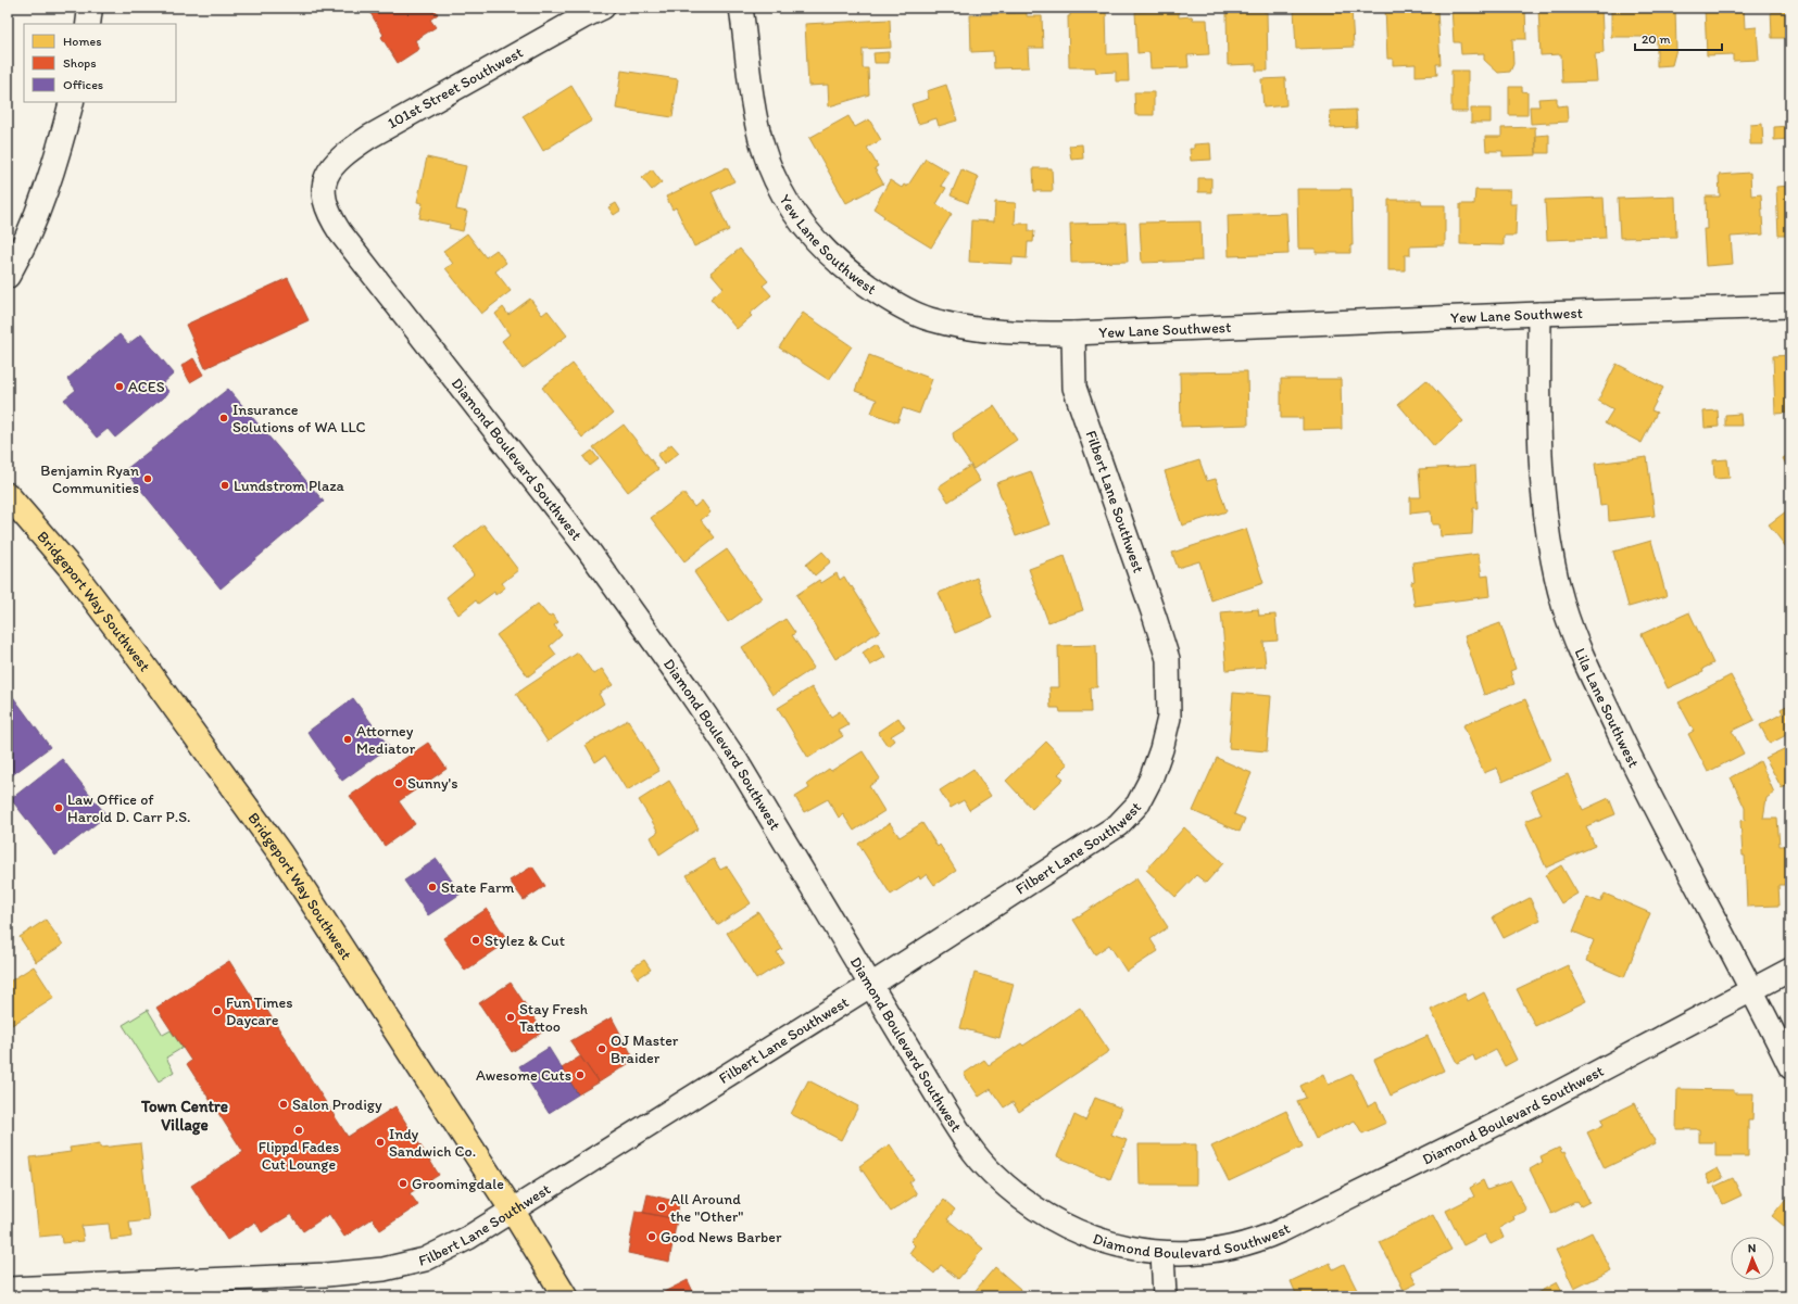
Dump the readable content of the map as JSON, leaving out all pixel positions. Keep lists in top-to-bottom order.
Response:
{
  "streets": {
    "main road": ["Bridgeport Way Southwest"],
    "street": [
      "101st Street Southwest",
      "Yew Lane Southwest",
      "Diamond Boulevard Southwest",
      "Filbert Lane Southwest",
      "Lila Lane Southwest"
    ]
  },
  "crossings": [
    ["101st Street Southwest", "Diamond Boulevard Southwest"],
    ["Yew Lane Southwest", "Filbert Lane Southwest"],
    ["Yew Lane Southwest", "Lila Lane Southwest"],
    ["Diamond Boulevard Southwest", "Filbert Lane Southwest"],
    ["Diamond Boulevard Southwest", "Lila Lane Southwest"],
    ["Filbert Lane Southwest", "Bridgeport Way Southwest"]
  ],
  "districts": ["Town Centre Village"],
  "places": [
    "ACES",
    "Insurance Solutions of WA LLC",
    "Benjamin Ryan Communities",
    "Lundstrom Plaza",
    "Attorney Mediator",
    "Sunny's",
    "Law Office of Harold D. Carr P.S.",
    "State Farm",
    "Stylez & Cut",
    "Fun Times Daycare",
    "Stay Fresh Tattoo",
    "OJ Master Braider",
    "Awesome Cuts",
    "Salon Prodigy",
    "Flippd Fades Cut Lounge",
    "Indy Sandwich Co.",
    "Groomingdale",
    "All Around the \"Other\"",
    "Good News Barber"
  ],
  "legend": ["Homes", "Shops", "Offices"],
  "scale_bar": "20 m",
  "north": "top"
}
